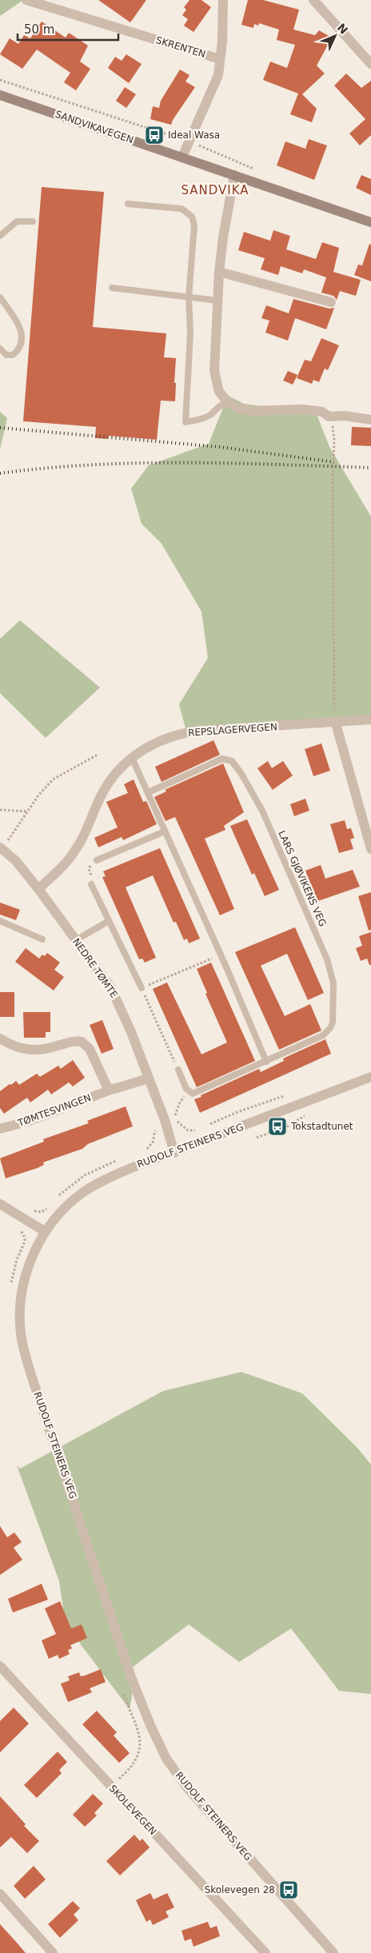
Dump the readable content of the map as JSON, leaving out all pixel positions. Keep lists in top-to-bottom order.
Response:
{
  "streets": {
    "main road": ["SANDVIKAVEGEN"],
    "street": [
      "SKRENTEN",
      "REPSLAGERVEGEN",
      "NEDRE TØMTE",
      "TØMTESVINGEN",
      "RUDOLF STEINERS VEG",
      "SKOLEVEGEN"
    ],
    "lane": ["LARS GJØVIKENS VEG"]
  },
  "crossings": [
    ["SKRENTEN", "SANDVIKAVEGEN"],
    ["REPSLAGERVEGEN", "NEDRE TØMTE"],
    ["NEDRE TØMTE", "TØMTESVINGEN"],
    ["NEDRE TØMTE", "RUDOLF STEINERS VEG"]
  ],
  "districts": ["SANDVIKA"],
  "places": {
    "bus stop": ["Ideal Wasa", "Tokstadtunet", "Skolevegen 28"]
  },
  "scale_bar": "50 m",
  "north": "top right"
}
